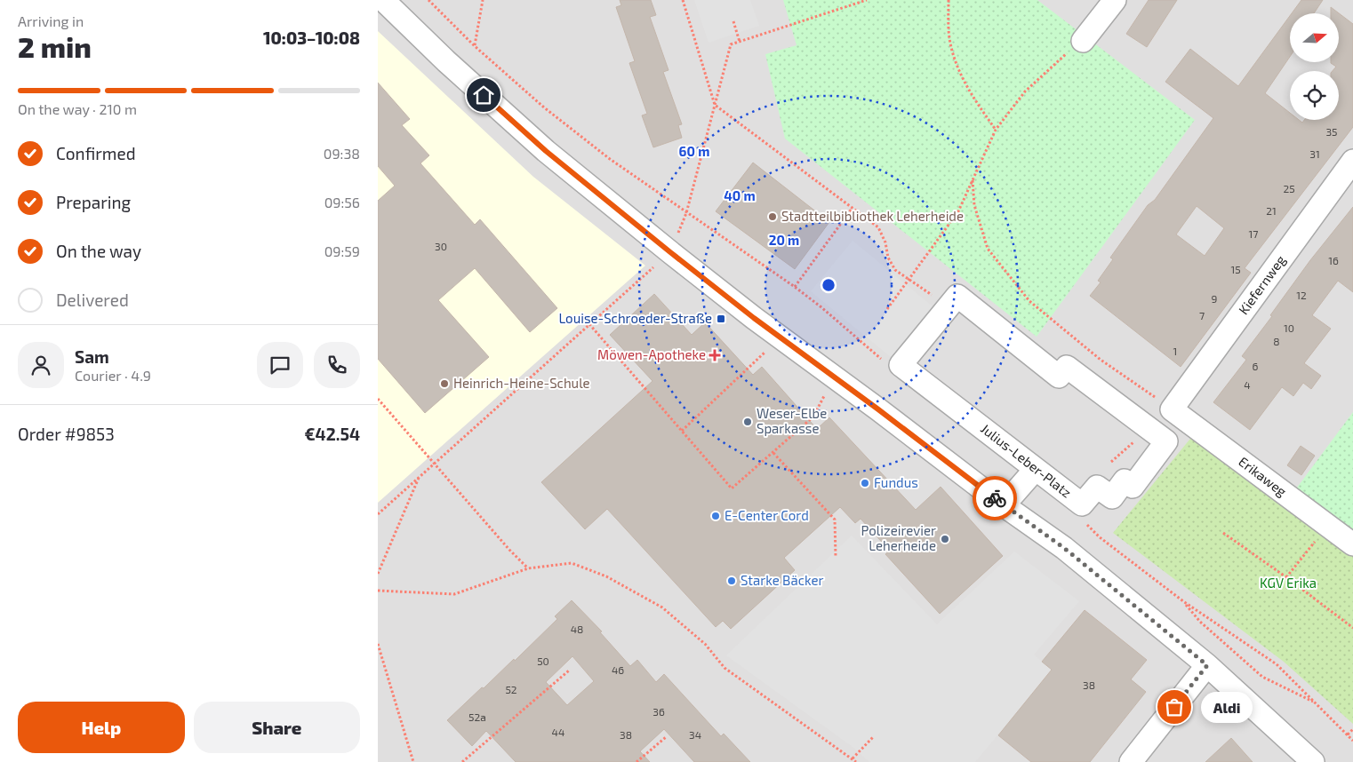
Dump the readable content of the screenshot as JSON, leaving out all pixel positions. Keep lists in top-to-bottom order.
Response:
{
  "streets": {
    "street": ["Kiefernweg", "Julius-Leber-Platz", "Erikaweg"]
  },
  "crossings": [
    ["Kiefernweg", "Erikaweg"]
  ],
  "parks": ["KGV Erika"],
  "places": {
    "other": [
      "Stadtteilbibliothek Leherheide",
      "Heinrich-Heine-Schule",
      "Weser-Elbe Sparkasse",
      "Fundus",
      "E-Center Cord",
      "Polizeirevier Leherheide",
      "Starke Bäcker",
      "Aldi"
    ],
    "transit": ["Louise-Schroeder-Straße"],
    "health": ["Möwen-Apotheke"]
  },
  "house_numbers": [
    "35",
    "31",
    "25",
    "21",
    "17",
    "30",
    "16",
    "15",
    "12",
    "9",
    "7",
    "10",
    "8",
    "1",
    "6",
    "4",
    "48",
    "50",
    "46",
    "38",
    "52",
    "36",
    "52a",
    "44",
    "38",
    "34"
  ],
  "north": "right",
  "page": {
    "heading": ["2 min", "Arriving in", "10:03–10:08"],
    "panel": [
      "Sam",
      "Courier · 4.9",
      "Order #9853",
      "€42.54"
    ],
    "bar": "On the way · 210 m",
    "list": [
      ["Confirmed", "09:38"],
      ["Preparing", "09:56"],
      ["On the way", "09:59"],
      "Delivered"
    ],
    "bubble": "Aldi",
    "buttons": ["Help", "Share"]
  },
  "rings": ["60 m", "40 m", "20 m"]
}
